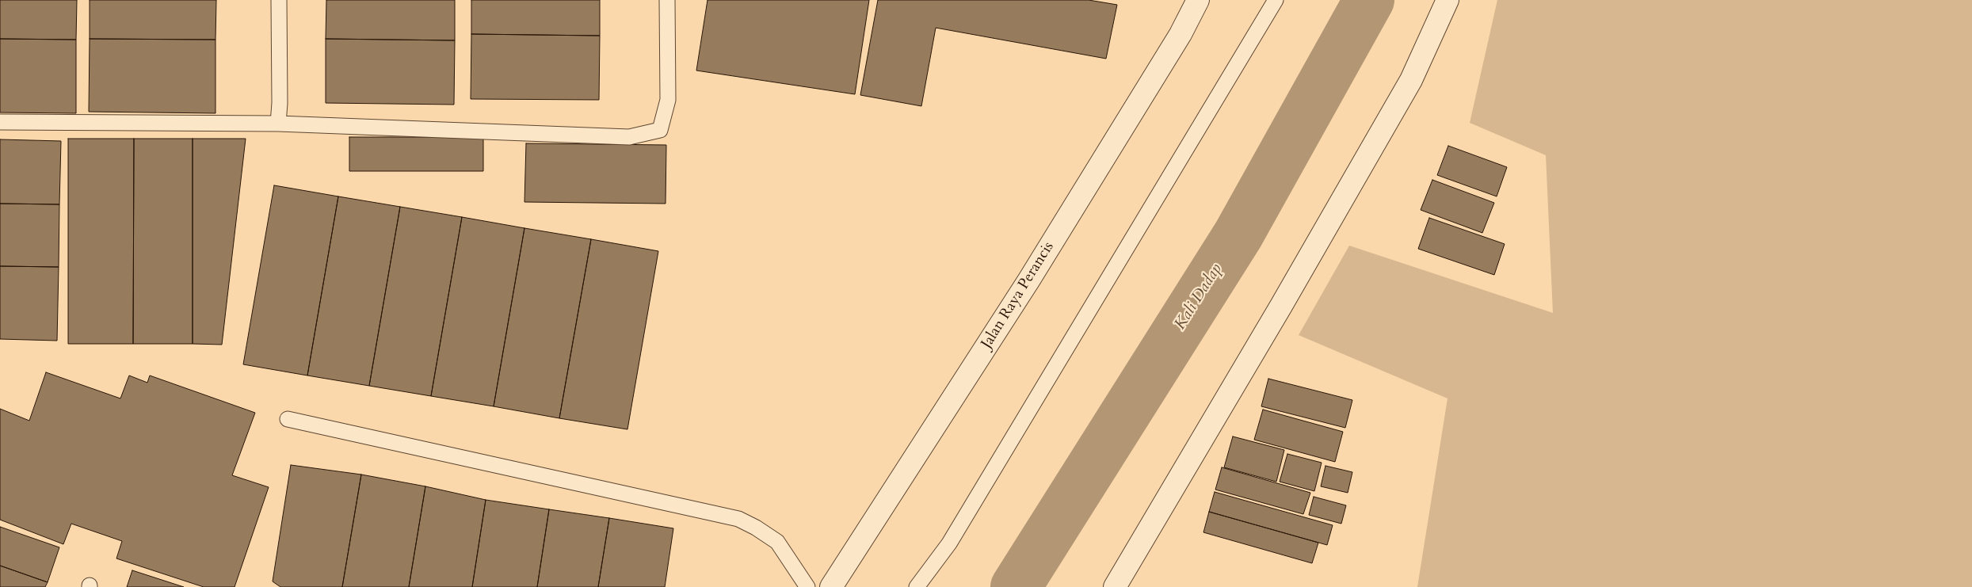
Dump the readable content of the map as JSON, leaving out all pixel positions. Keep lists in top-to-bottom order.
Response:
{
  "streets": {
    "street": ["Jalan Raya Perancis"]
  },
  "water": ["Kali Dadap"]
}
